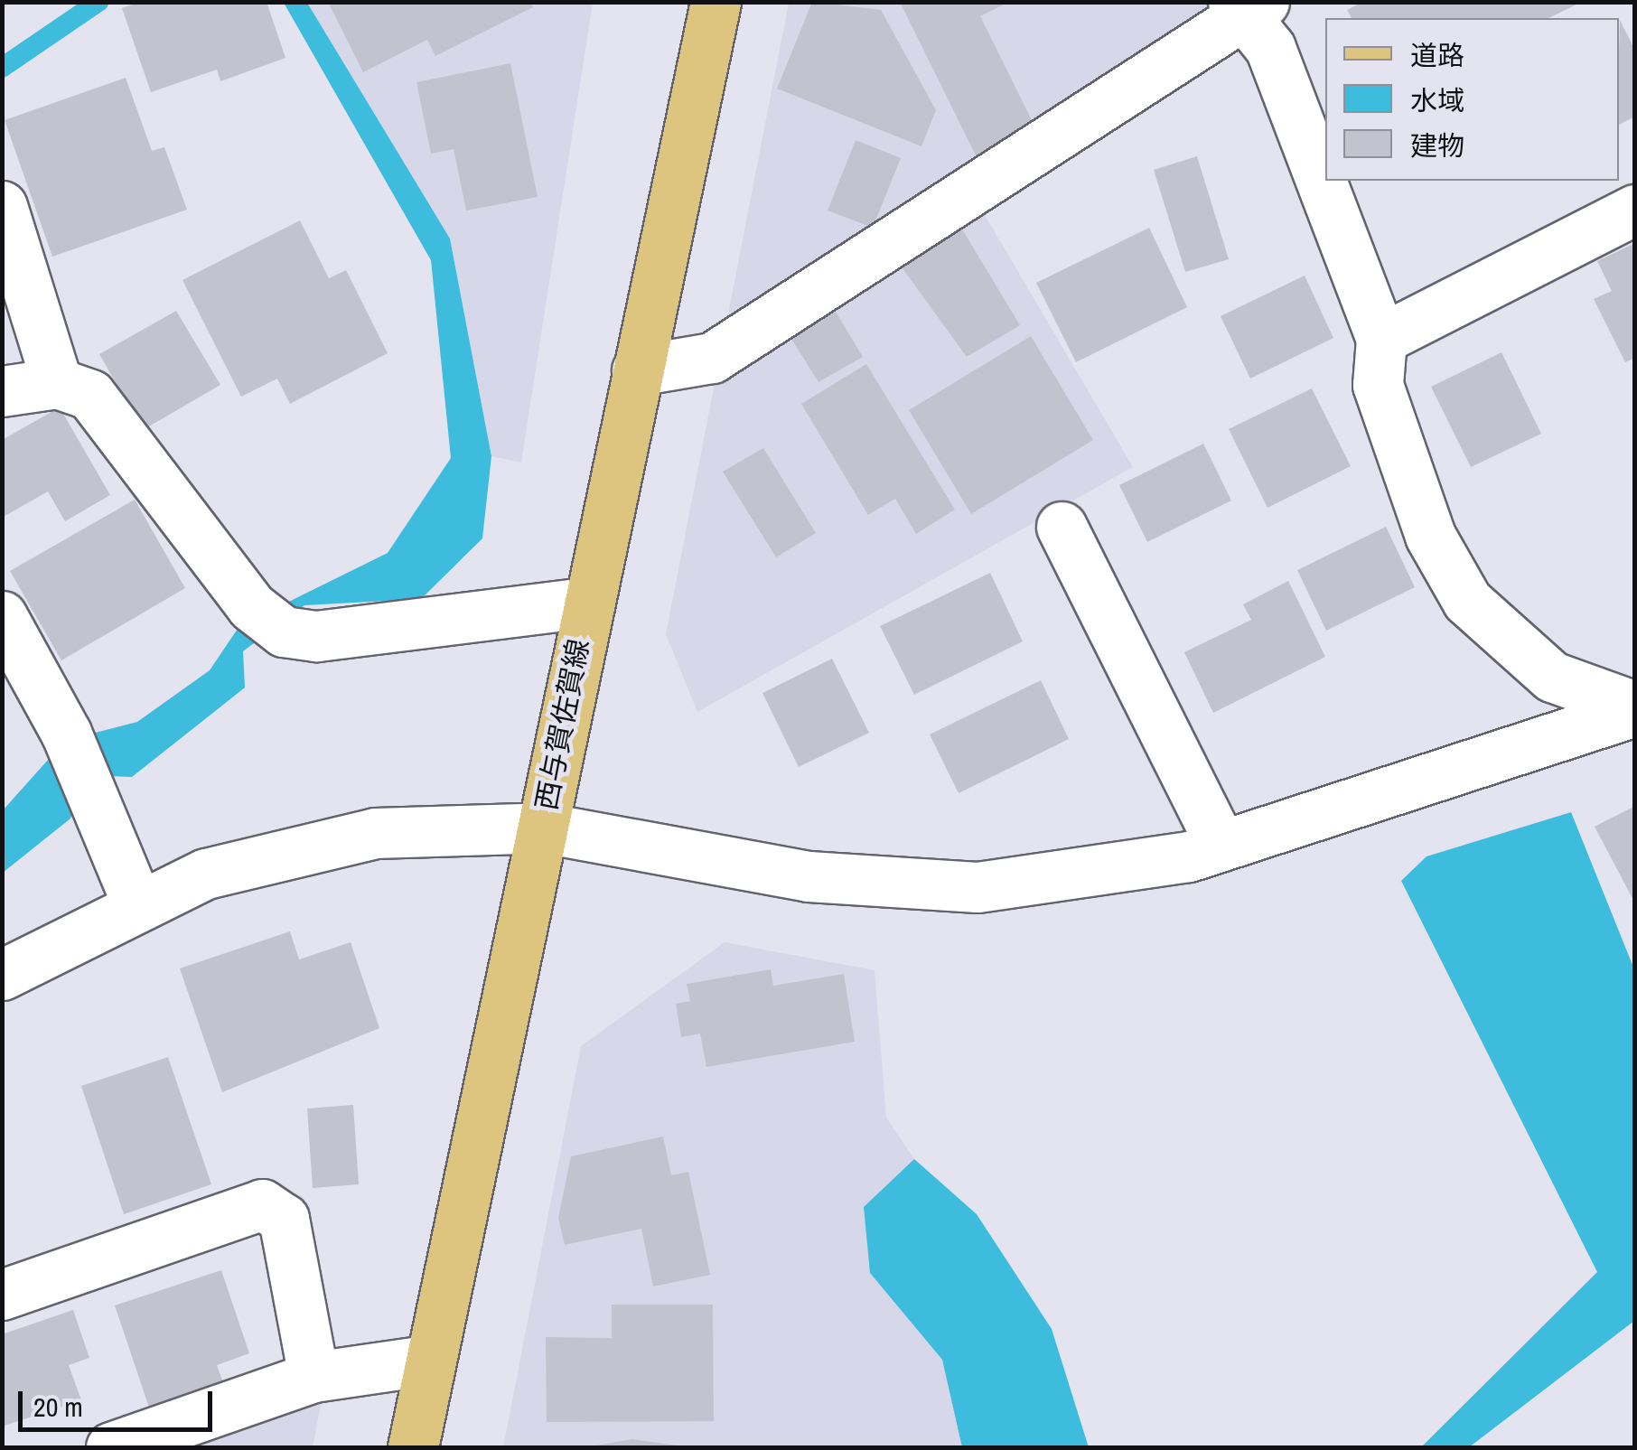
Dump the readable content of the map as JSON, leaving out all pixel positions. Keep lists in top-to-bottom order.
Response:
{
  "streets": {
    "main road": ["西与賀佐賀線"]
  },
  "legend": ["道路", "水域", "建物"],
  "scale_bar": "20 m"
}
